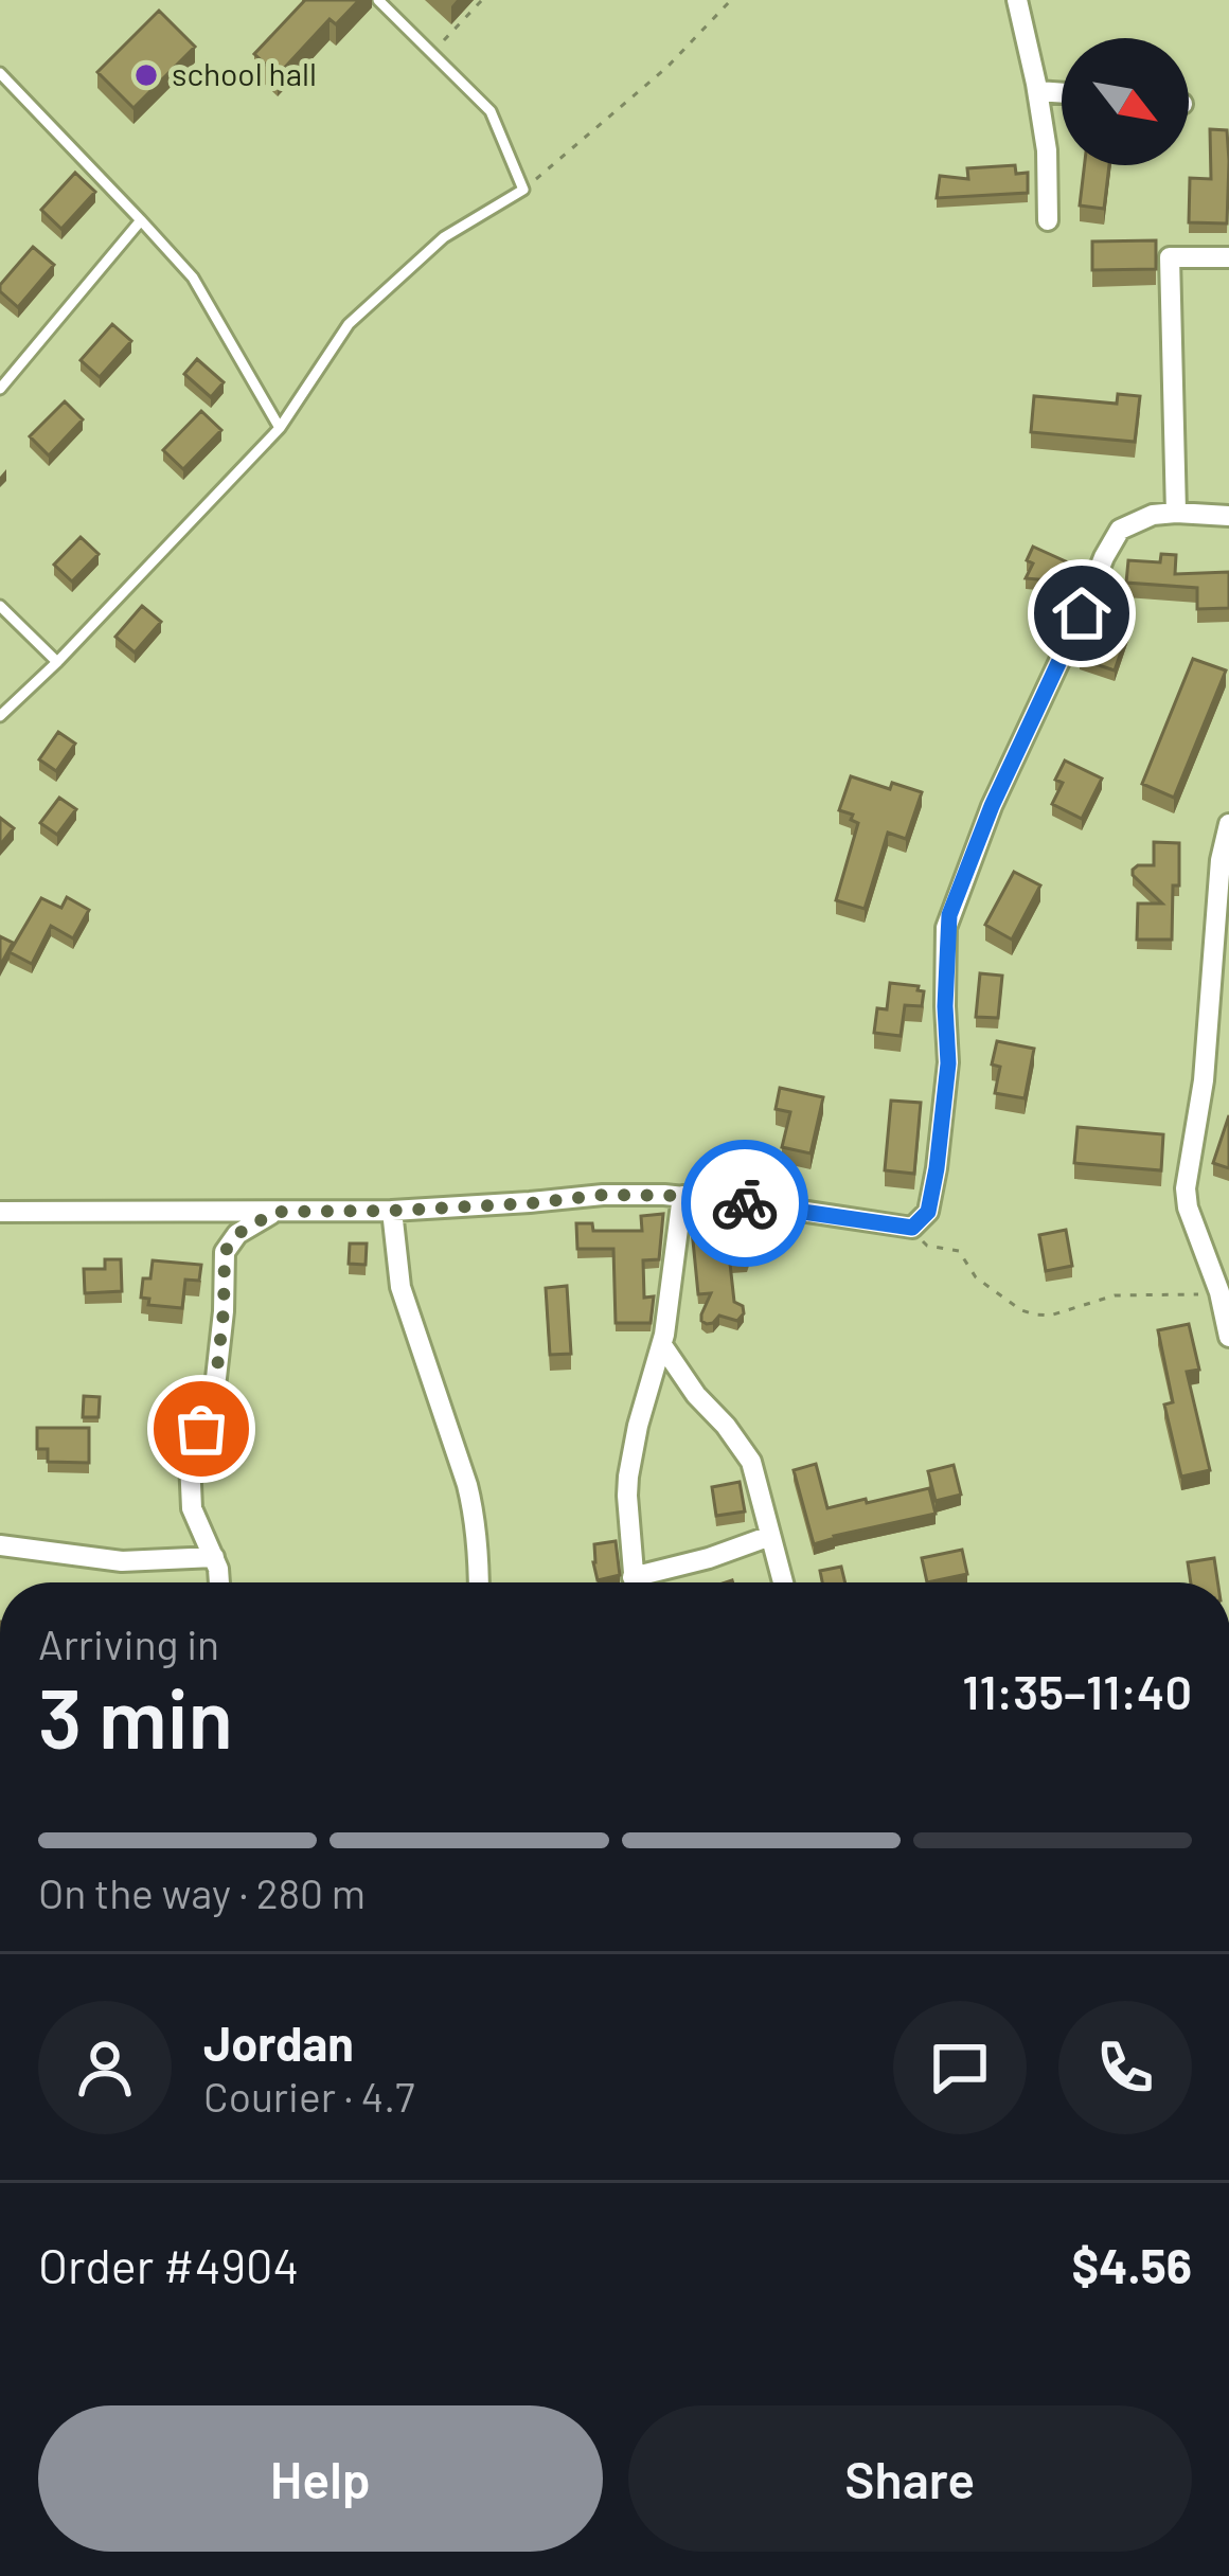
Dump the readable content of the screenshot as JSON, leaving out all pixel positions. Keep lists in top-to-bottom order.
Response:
{
  "places": ["school hall"],
  "north": "bottom right",
  "page": {
    "heading": ["3 min", "Arriving in", "11:35–11:40"],
    "panel": [
      "Jordan",
      "Courier · 4.7",
      "Order #4904",
      "$4.56"
    ],
    "bar": "On the way · 280 m",
    "buttons": ["Help", "Share"]
  }
}
